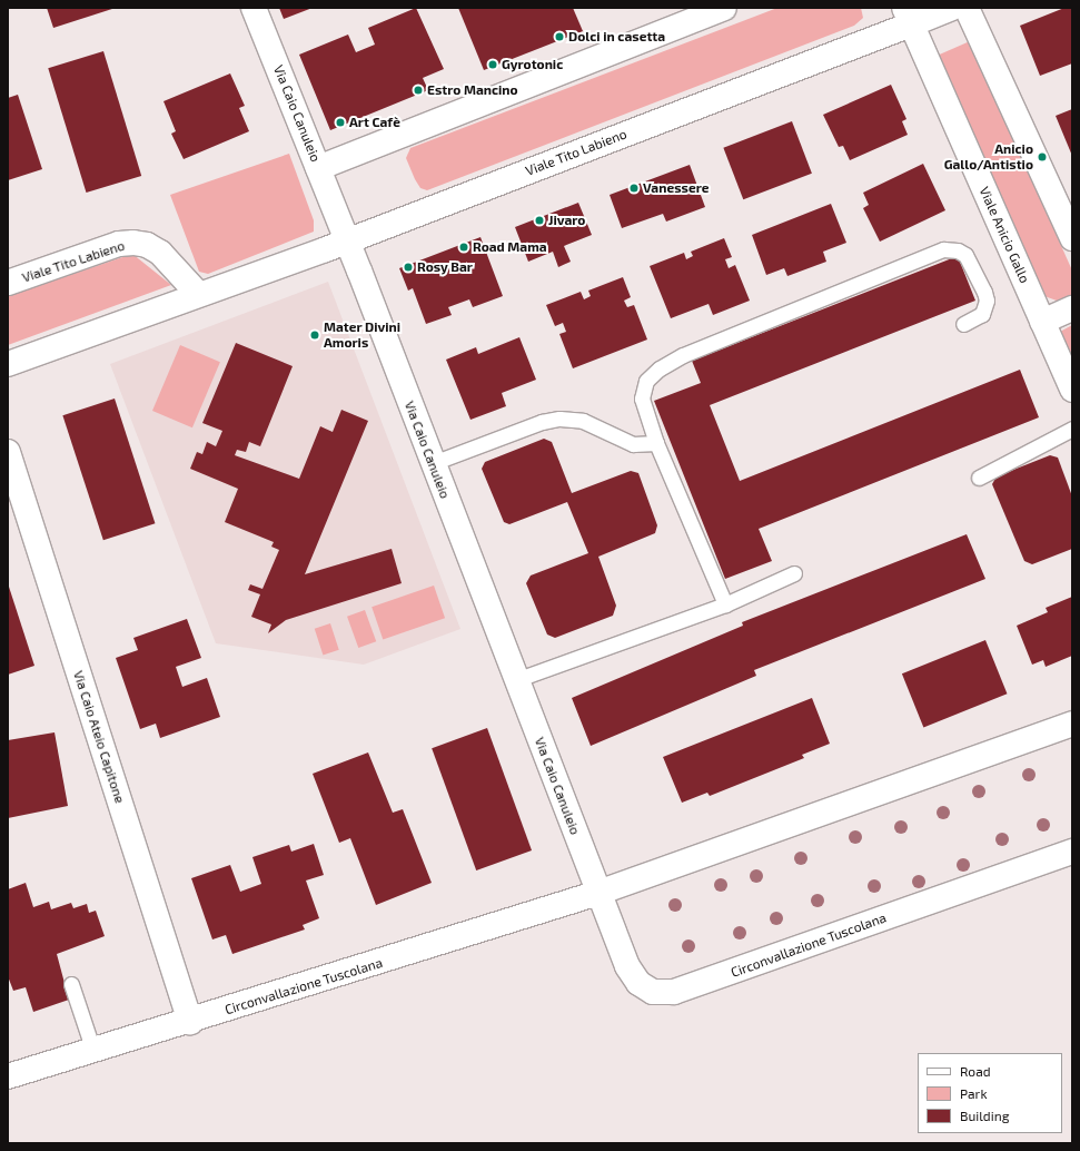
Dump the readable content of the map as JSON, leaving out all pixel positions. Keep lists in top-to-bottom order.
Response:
{
  "streets": {
    "street": [
      "Via Caio Canuleio",
      "Viale Tito Labieno",
      "Viale Anicio Gallo",
      "Via Caio Ateio Capitone",
      "Circonvallazione Tuscolana"
    ]
  },
  "crossings": [
    ["Via Caio Canuleio", "Viale Tito Labieno"],
    ["Via Caio Canuleio", "Circonvallazione Tuscolana"],
    ["Viale Tito Labieno", "Viale Anicio Gallo"],
    ["Via Caio Ateio Capitone", "Circonvallazione Tuscolana"]
  ],
  "places": [
    "Dolci in casetta",
    "Gyrotonic",
    "Estro Mancino",
    "Art Cafè",
    "Anicio Gallo/Antistio",
    "Vanessere",
    "Jivaro",
    "Road Mama",
    "Rosy Bar",
    "Mater Divini Amoris"
  ],
  "legend": ["Road", "Park", "Building"]
}
